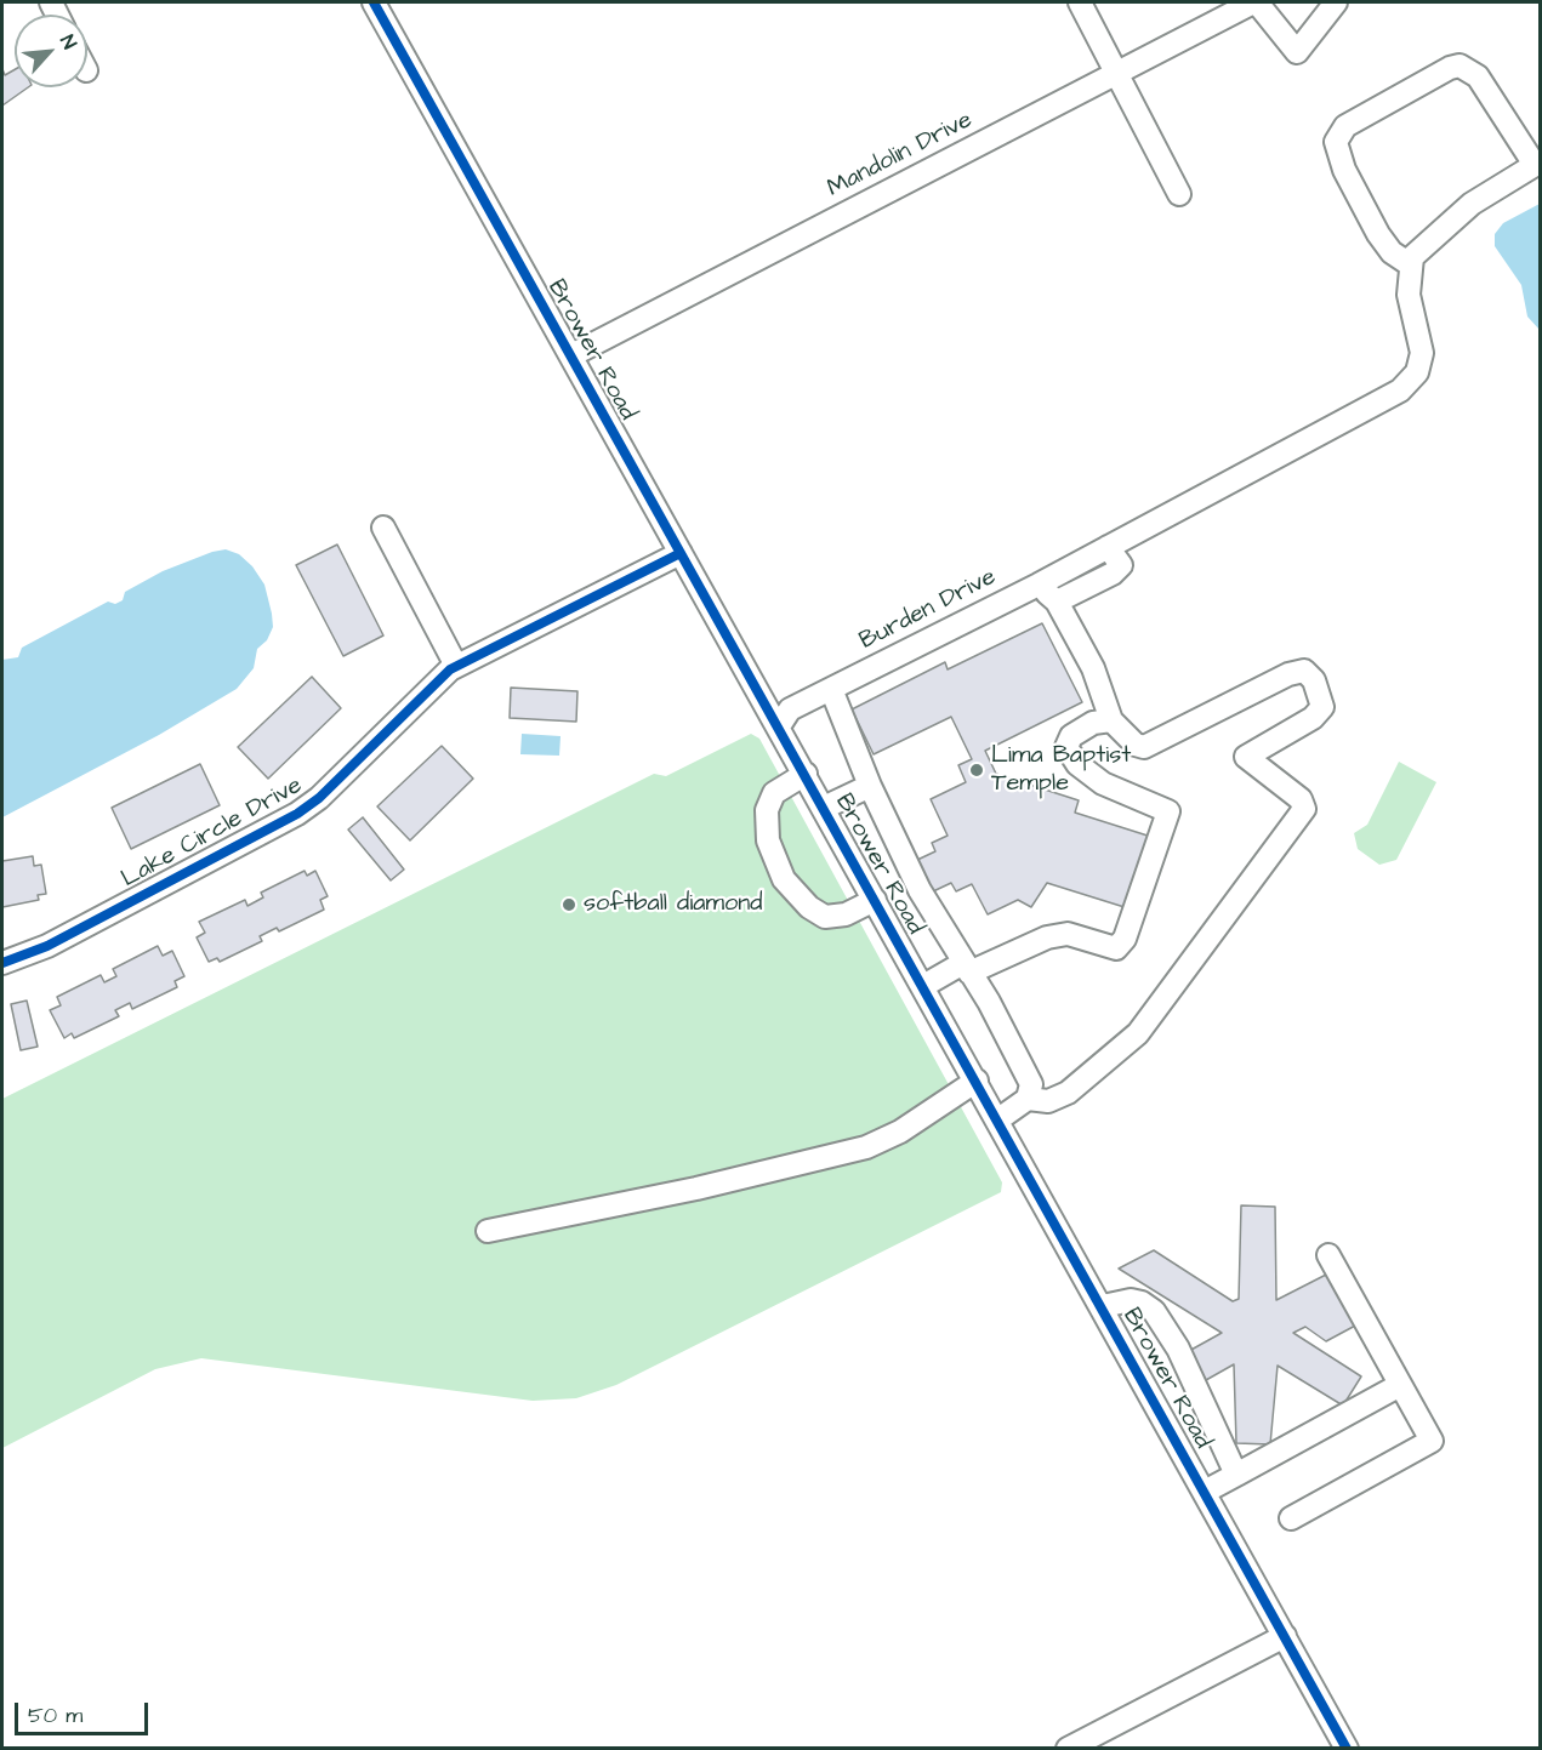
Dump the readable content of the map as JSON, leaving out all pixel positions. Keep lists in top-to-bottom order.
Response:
{
  "streets": {
    "street": [
      "Mandolin Drive",
      "Brower Road",
      "Burden Drive",
      "Lake Circle Drive"
    ]
  },
  "crossings": [
    ["Mandolin Drive", "Brower Road"],
    ["Brower Road", "Burden Drive"],
    ["Brower Road", "Lake Circle Drive"]
  ],
  "places": ["Lima Baptist Temple", "softball diamond"],
  "scale_bar": "50 m",
  "north": "top right"
}
